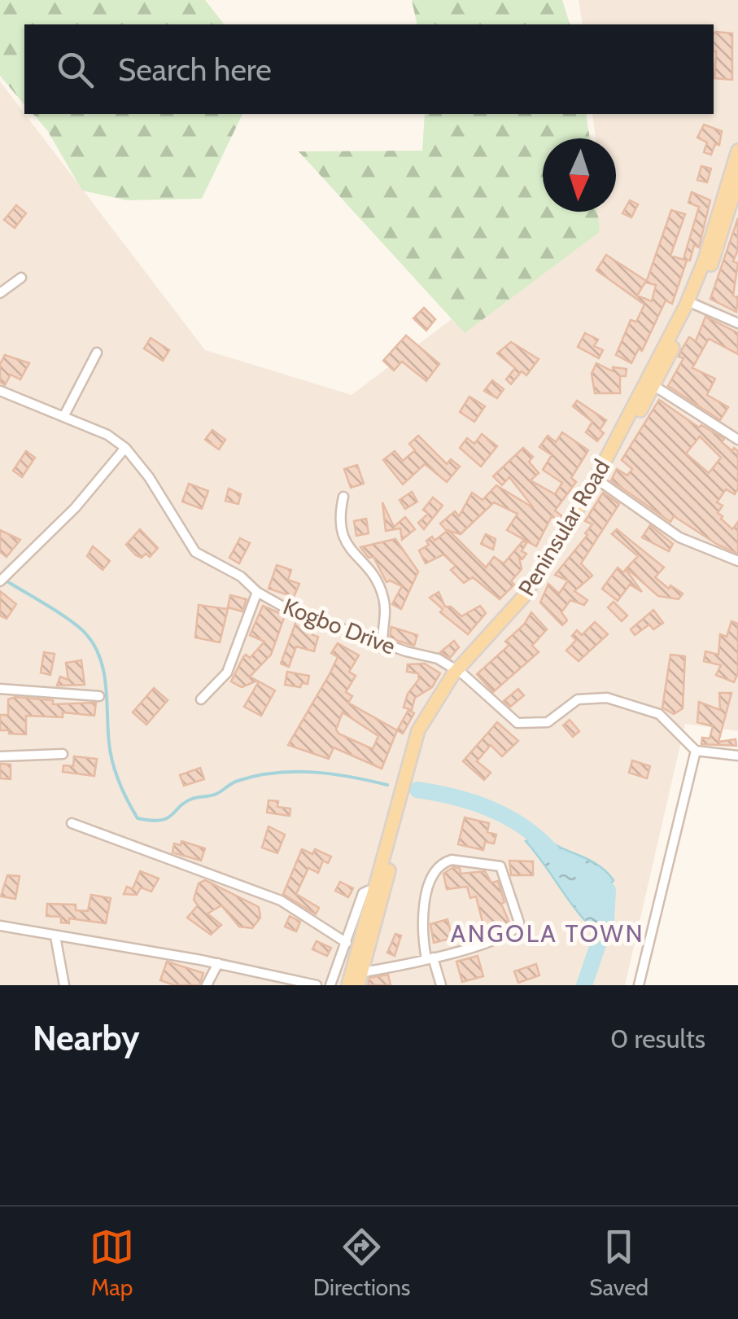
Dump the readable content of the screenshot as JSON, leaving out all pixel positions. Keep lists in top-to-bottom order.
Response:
{
  "streets": {
    "main road": ["Peninsular Road"],
    "street": ["Kogbo Drive"]
  },
  "crossings": [
    ["Peninsular Road", "Kogbo Drive"]
  ],
  "districts": ["ANGOLA TOWN"],
  "north": "bottom",
  "page": {
    "search": "Search here",
    "heading": ["Nearby", "0 results"],
    "nav": ["Map", "Directions", "Saved"]
  }
}
